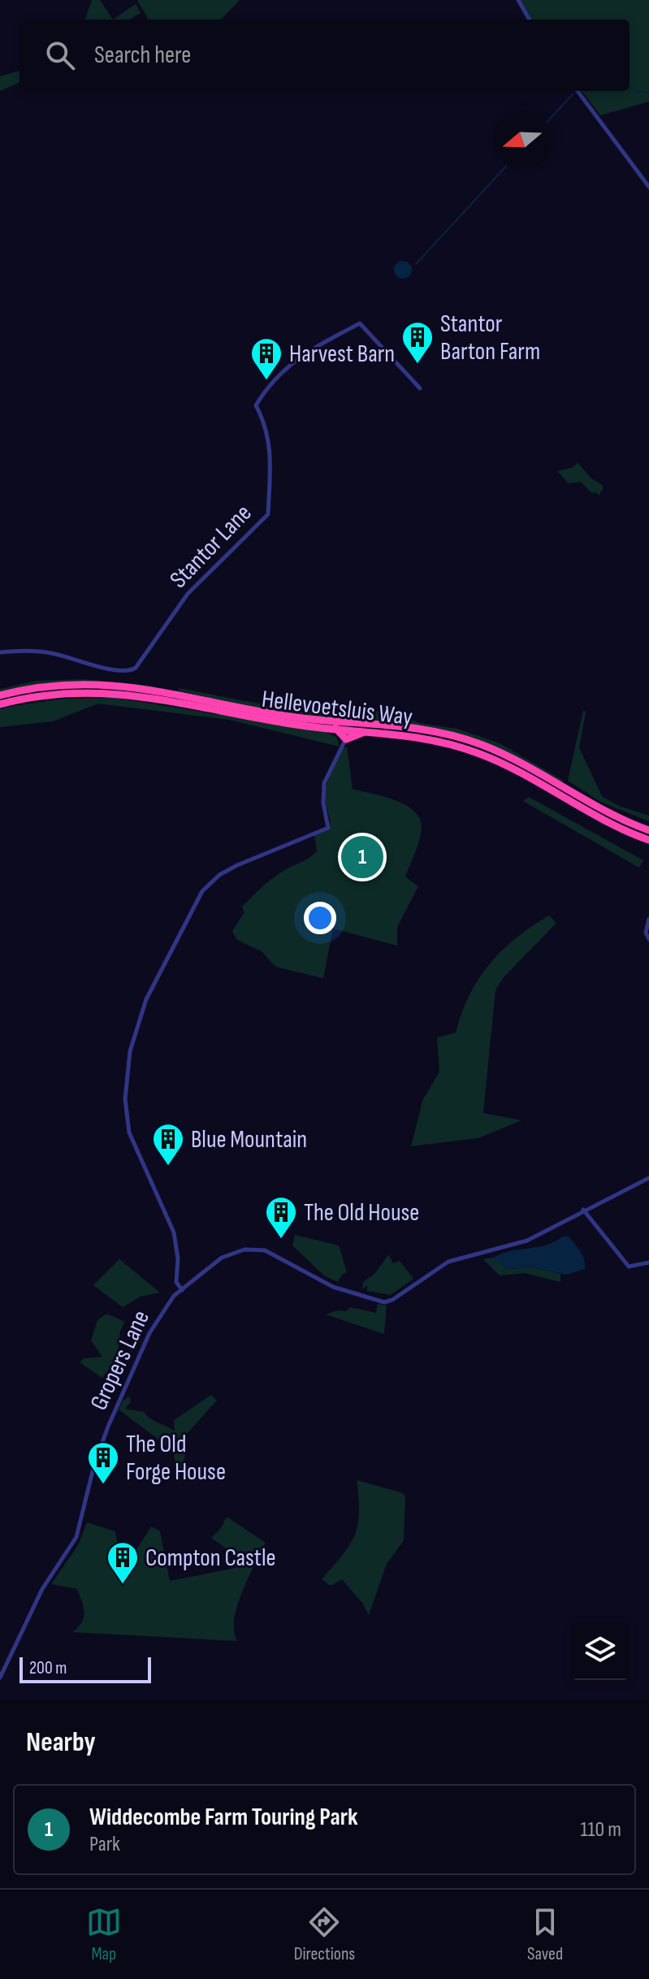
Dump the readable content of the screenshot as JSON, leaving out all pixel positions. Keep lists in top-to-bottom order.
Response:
{
  "streets": {
    "highway": ["Hellevoetsluis Way"],
    "street": ["Stantor Lane", "Gropers Lane"]
  },
  "places": {
    "building": [
      "Stantor Barton Farm",
      "Harvest Barn",
      "Blue Mountain",
      "The Old House",
      "The Old Forge House",
      "Compton Castle"
    ]
  },
  "scale_bar": "200 m",
  "north": "left",
  "page": {
    "search": "Search here",
    "pins": "1",
    "scale": "200 m",
    "heading": "Nearby",
    "list": [
      {
        "mark": "1",
        "name": "Widdecombe Farm Touring Park",
        "note": "Park",
        "value": "110 m"
      }
    ],
    "nav": ["Map", "Directions", "Saved"]
  }
}
